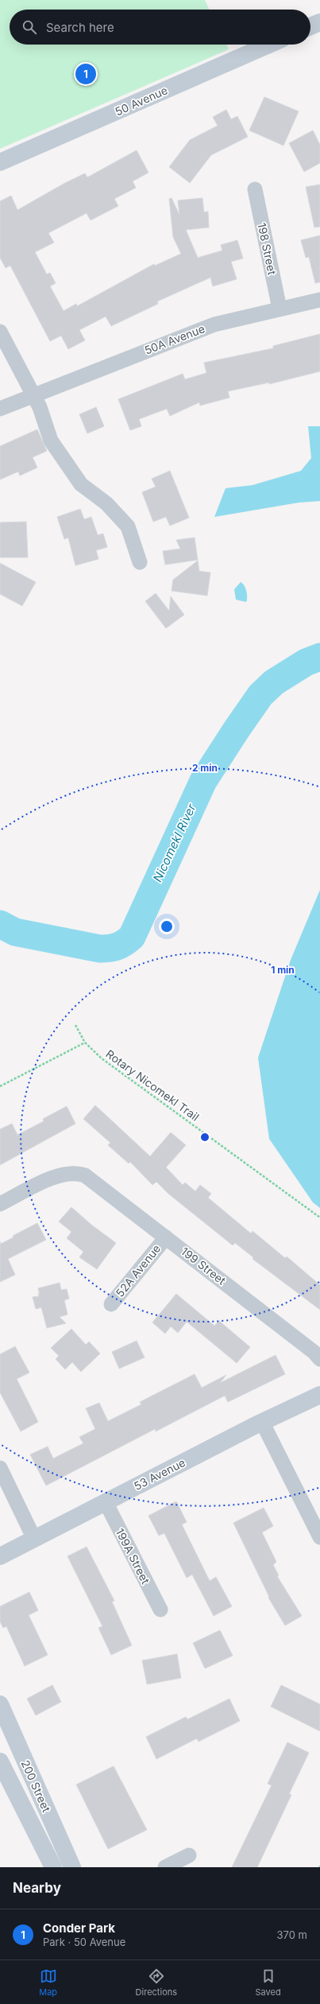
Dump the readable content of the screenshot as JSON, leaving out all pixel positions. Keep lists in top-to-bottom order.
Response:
{
  "streets": {
    "street": [
      "50 Avenue",
      "198 Street",
      "50A Avenue",
      "199 Street",
      "52A Avenue",
      "53 Avenue",
      "199A Street",
      "200 Street"
    ],
    "path": ["Rotary Nicomekl Trail"]
  },
  "crossings": [
    ["198 Street", "50A Avenue"],
    ["199 Street", "52A Avenue"],
    ["53 Avenue", "199A Street"]
  ],
  "water": ["Nicomekl River"],
  "page": {
    "search": "Search here",
    "pins": "1",
    "heading": "Nearby",
    "list": [
      {
        "mark": "1",
        "name": "Conder Park",
        "note": "Park · 50 Avenue",
        "value": "370 m"
      }
    ],
    "nav": ["Map", "Directions", "Saved"]
  },
  "rings": ["2 min", "1 min"]
}
